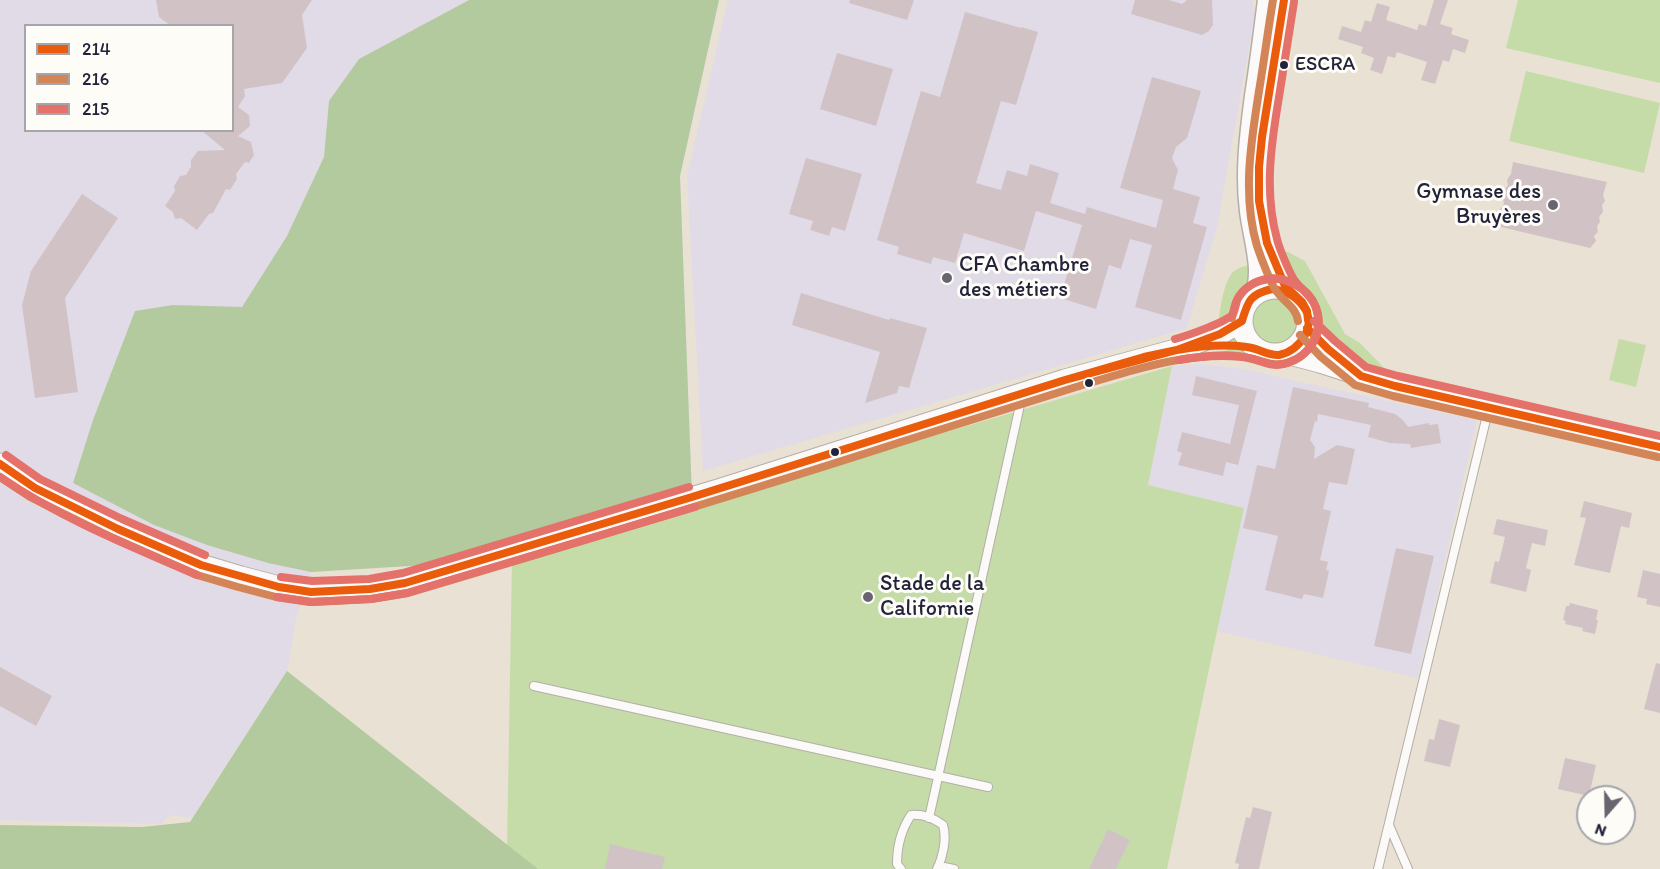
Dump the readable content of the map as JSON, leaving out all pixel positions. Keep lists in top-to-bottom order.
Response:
{
  "places": [
    "ESCRA",
    "Gymnase des Bruyères",
    "CFA Chambre des métiers",
    "Stade de la Californie"
  ],
  "lines": ["transit line 214", "transit line 216", "transit line 215"],
  "legend": ["214", "216", "215"],
  "north": "bottom"
}
